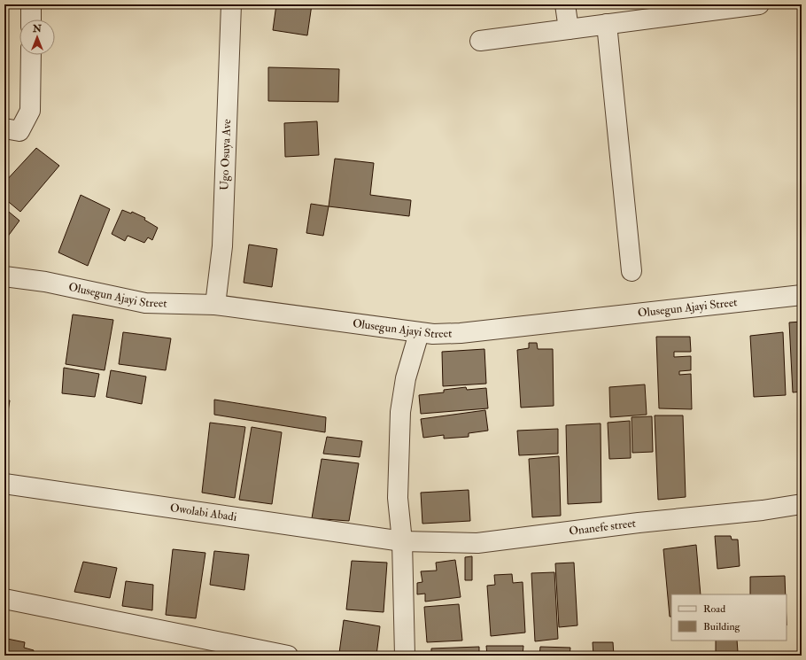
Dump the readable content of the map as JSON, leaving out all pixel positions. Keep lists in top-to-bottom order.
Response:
{
  "streets": {
    "street": [
      "Ugo Osuya Ave",
      "Olusegun Ajayi Street",
      "Owolabi Abadi",
      "Onanefe street"
    ]
  },
  "crossings": [
    ["Ugo Osuya Ave", "Olusegun Ajayi Street"],
    ["Owolabi Abadi", "Onanefe street"]
  ],
  "legend": ["Road", "Building"],
  "north": "top"
}
